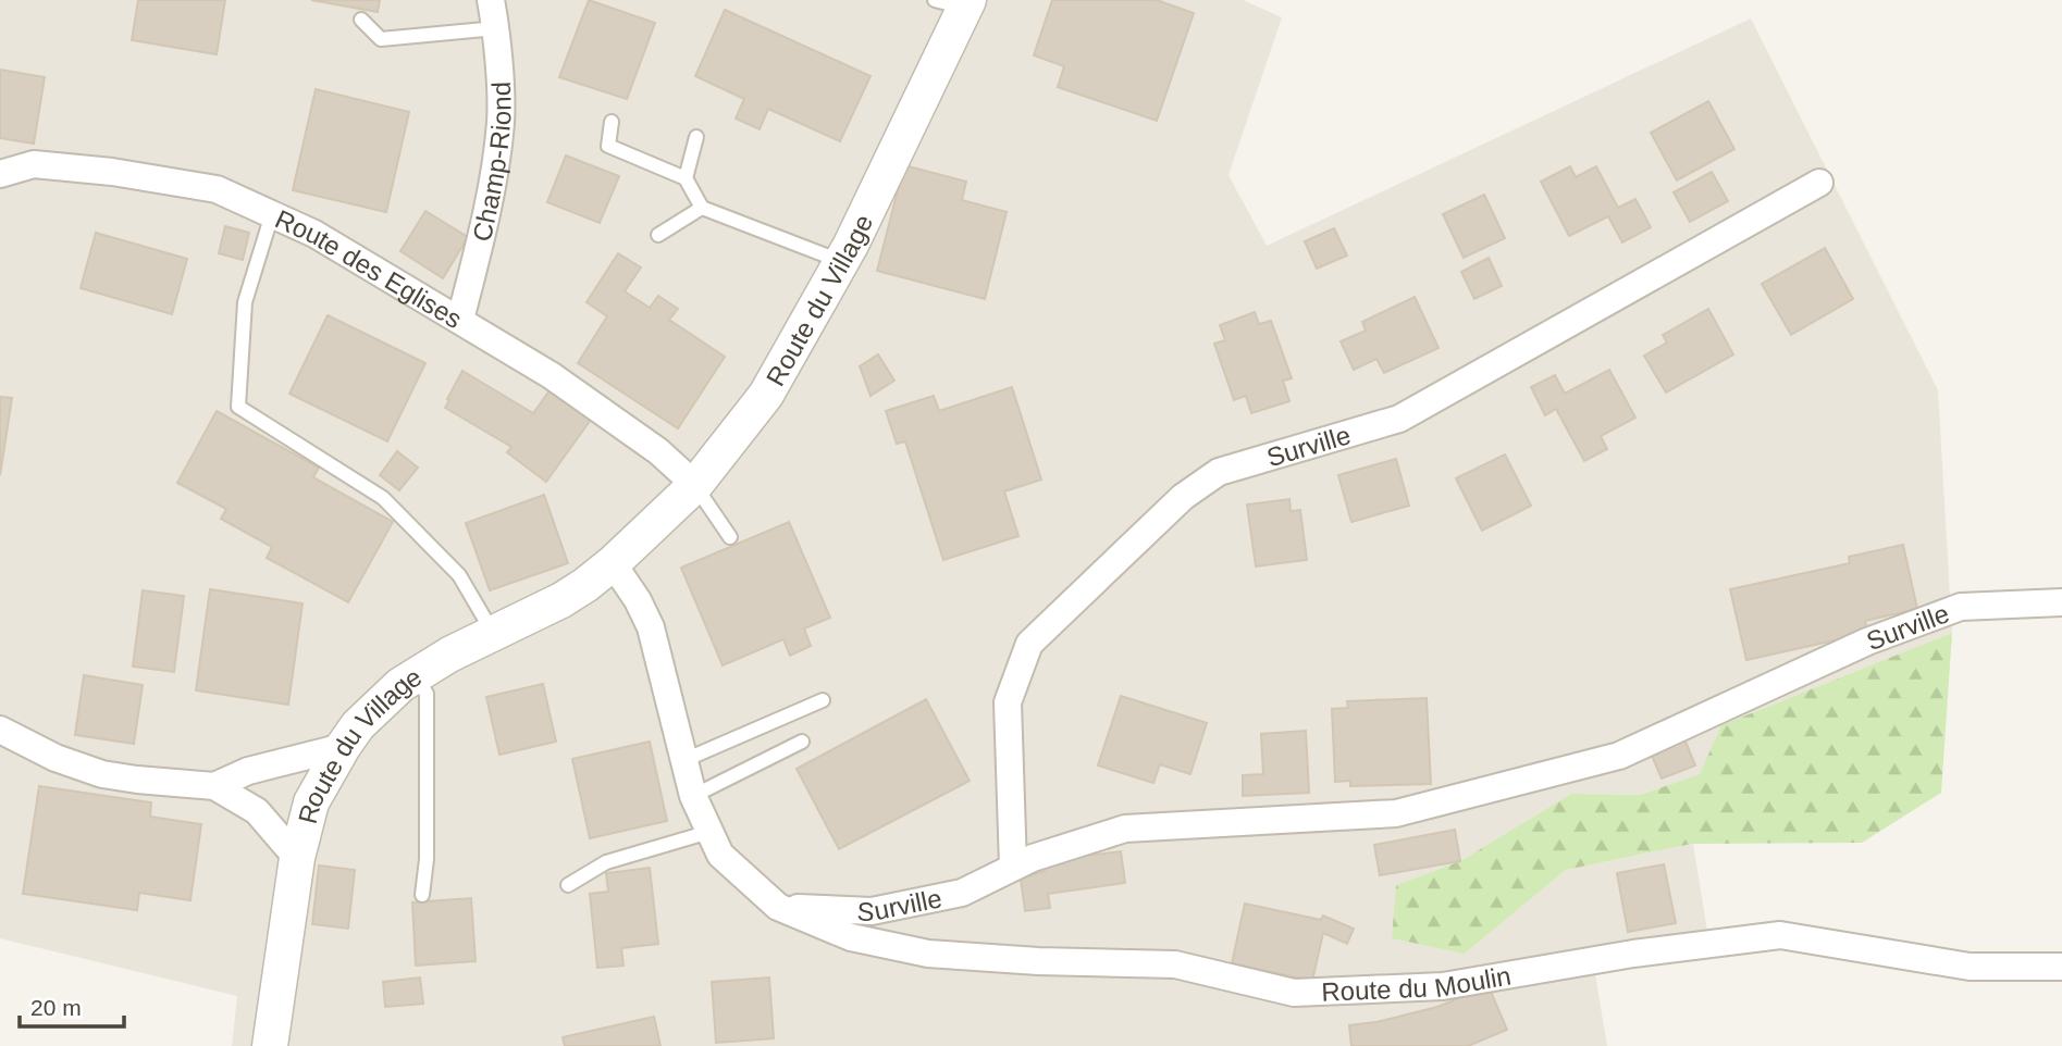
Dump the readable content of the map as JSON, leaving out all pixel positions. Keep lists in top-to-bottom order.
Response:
{
  "streets": {
    "street": [
      "Champ-Riond",
      "Route des Eglises",
      "Route du Village",
      "Surville",
      "Route du Moulin"
    ]
  },
  "crossings": [
    ["Champ-Riond", "Route des Eglises"],
    ["Route des Eglises", "Route du Village"],
    ["Surville", "Route du Moulin"]
  ],
  "scale_bar": "20 m"
}
